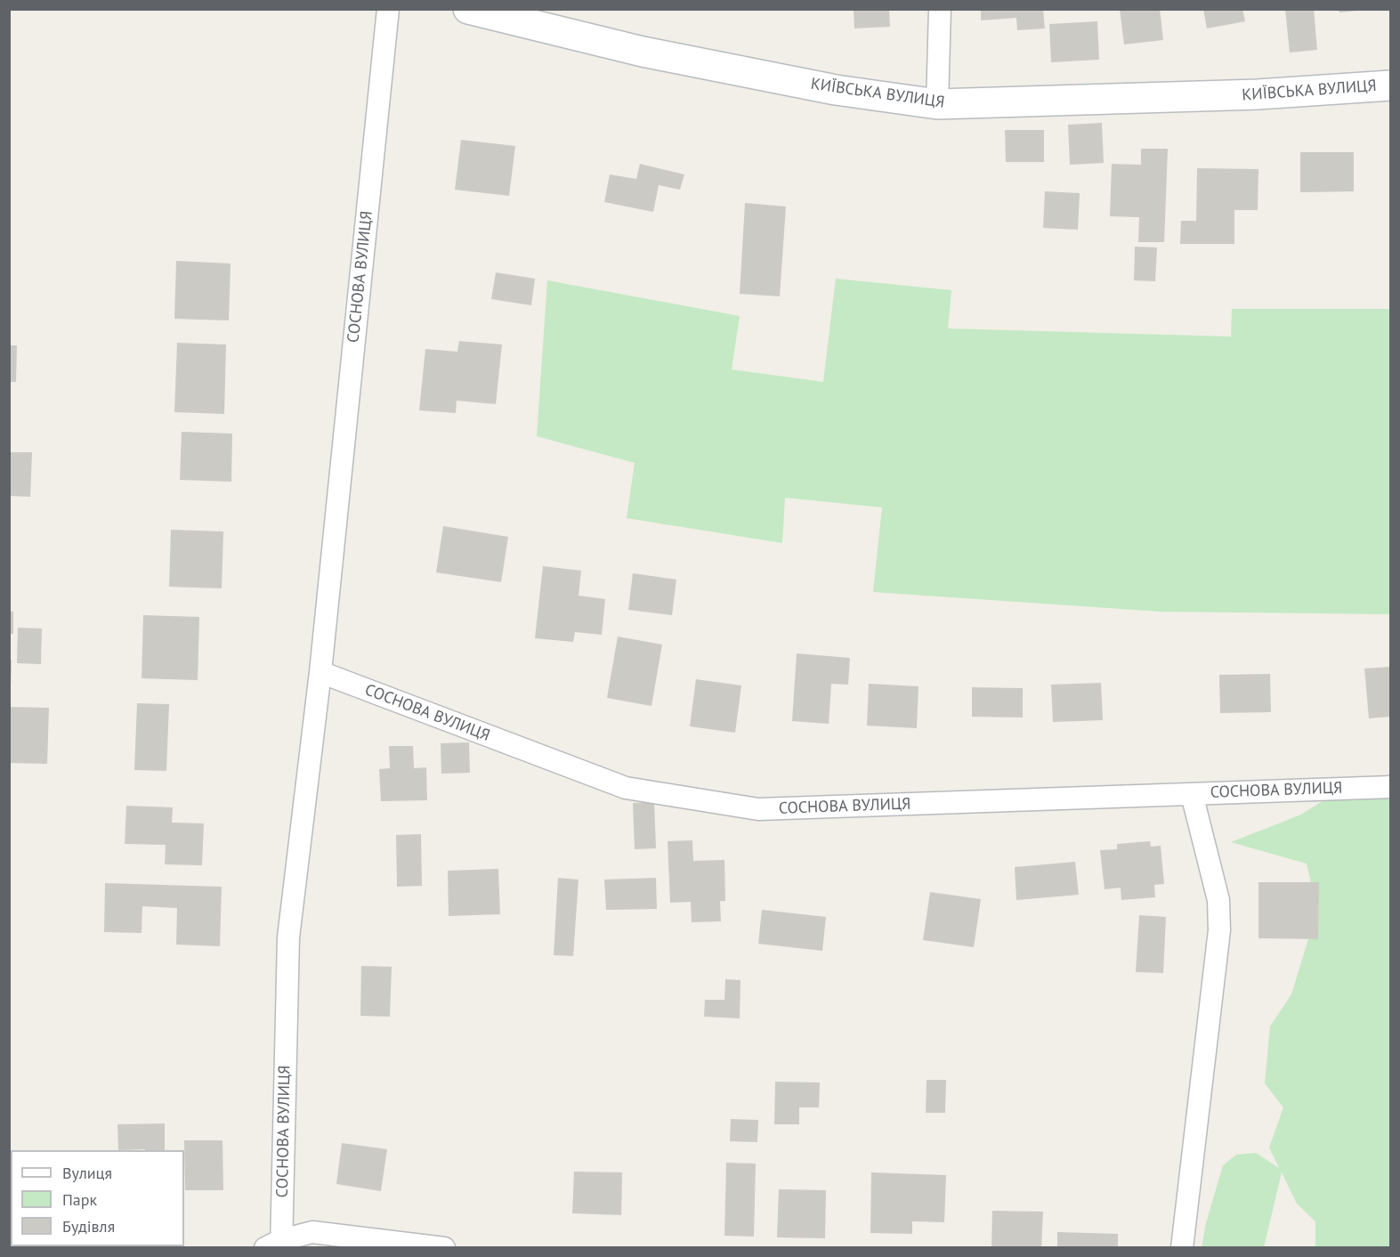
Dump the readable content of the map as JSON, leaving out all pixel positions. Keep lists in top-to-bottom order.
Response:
{
  "streets": {
    "street": ["КИЇВСЬКА ВУЛИЦЯ", "СОСНОВА ВУЛИЦЯ"]
  },
  "legend": ["Вулиця", "Парк", "Будівля"]
}
